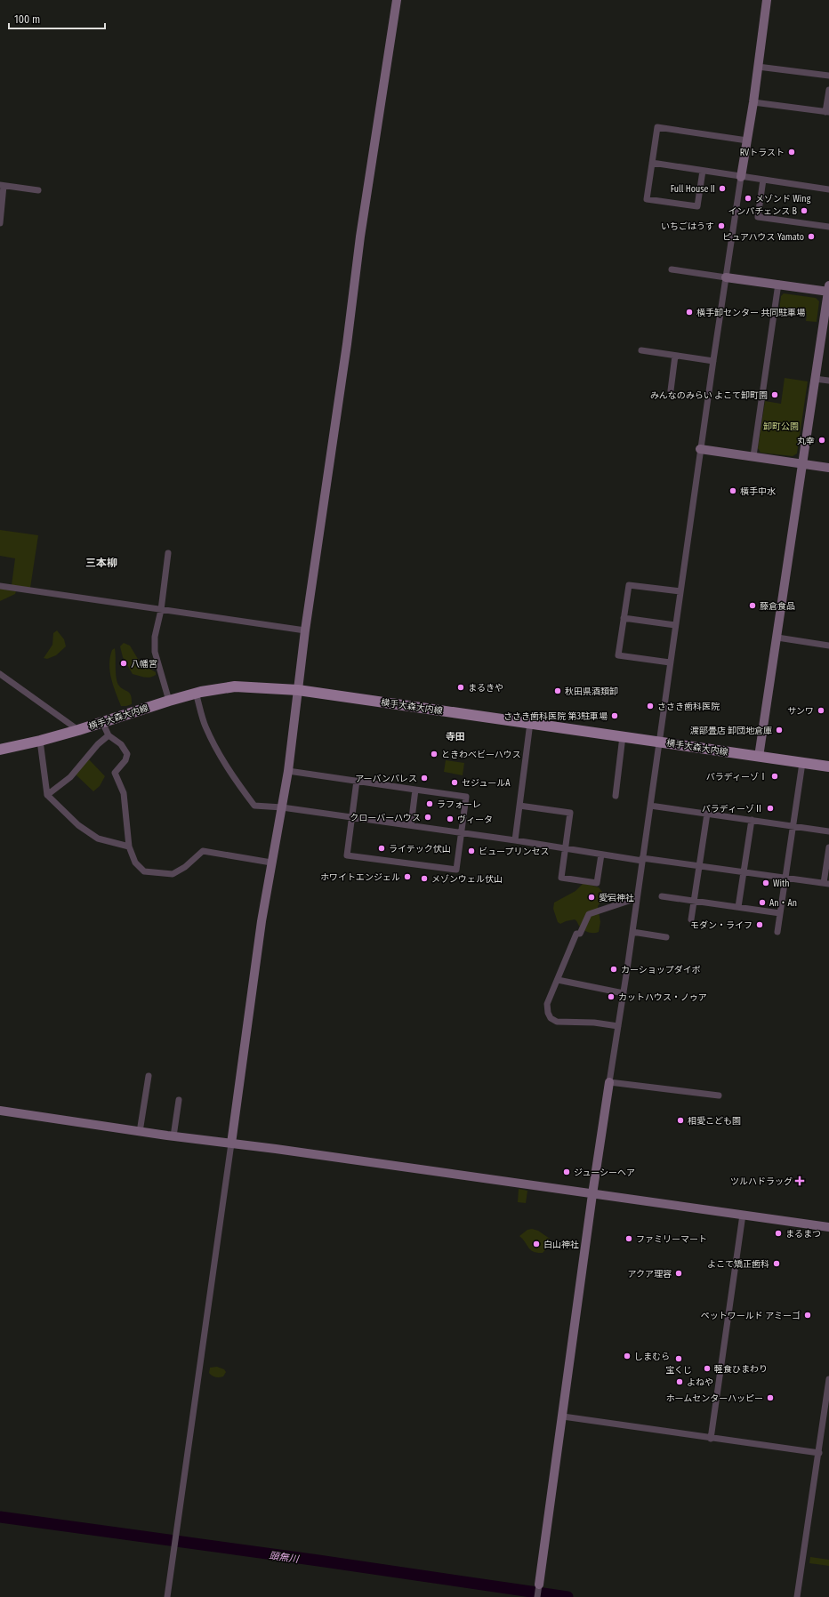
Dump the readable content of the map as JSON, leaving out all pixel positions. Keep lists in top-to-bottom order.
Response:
{
  "streets": {
    "main road": ["横手大森大内線"]
  },
  "districts": ["三本柳", "寺田"],
  "water": ["頭無川"],
  "parks": ["卸町公園"],
  "places": {
    "other": [
      "RVトラスト",
      "Full House II",
      "メゾンド Wing",
      "インパチェンス B",
      "いちごはうす",
      "ピュアハウス Yamato",
      "横手卸センター 共同駐車場",
      "みんなのみらい よこて卸町園",
      "丸幸",
      "横手中水",
      "藤倉食品",
      "八幡宮",
      "まるきや",
      "秋田県酒類卸",
      "ささき歯科医院",
      "サンワ",
      "ささき歯科医院 第3駐車場",
      "渡部畳店 卸団地倉庫",
      "ときわベビーハウス",
      "パラディーゾⅠ",
      "アーバンパレス",
      "セジュールA",
      "ラフォーレ",
      "パラディーゾⅡ",
      "クローバーハウス",
      "ヴィータ",
      "ライテック伏山",
      "ビュープリンセス",
      "ホワイトエンジェル",
      "メゾンウェル伏山",
      "With",
      "愛宕神社",
      "An・An",
      "モダン・ライフ",
      "カーショップダイボ",
      "カットハウス・ノゥア",
      "相愛こども園",
      "ジューシーヘア",
      "まるまつ",
      "ファミリーマート",
      "白山神社",
      "よこて矯正歯科",
      "アクア理容",
      "ペットワールド アミーゴ",
      "しまむら",
      "宝くじ",
      "軽食ひまわり",
      "よねや",
      "ホームセンターハッピー"
    ],
    "health": ["ツルハドラッグ"]
  },
  "scale_bar": "100 m"
}
